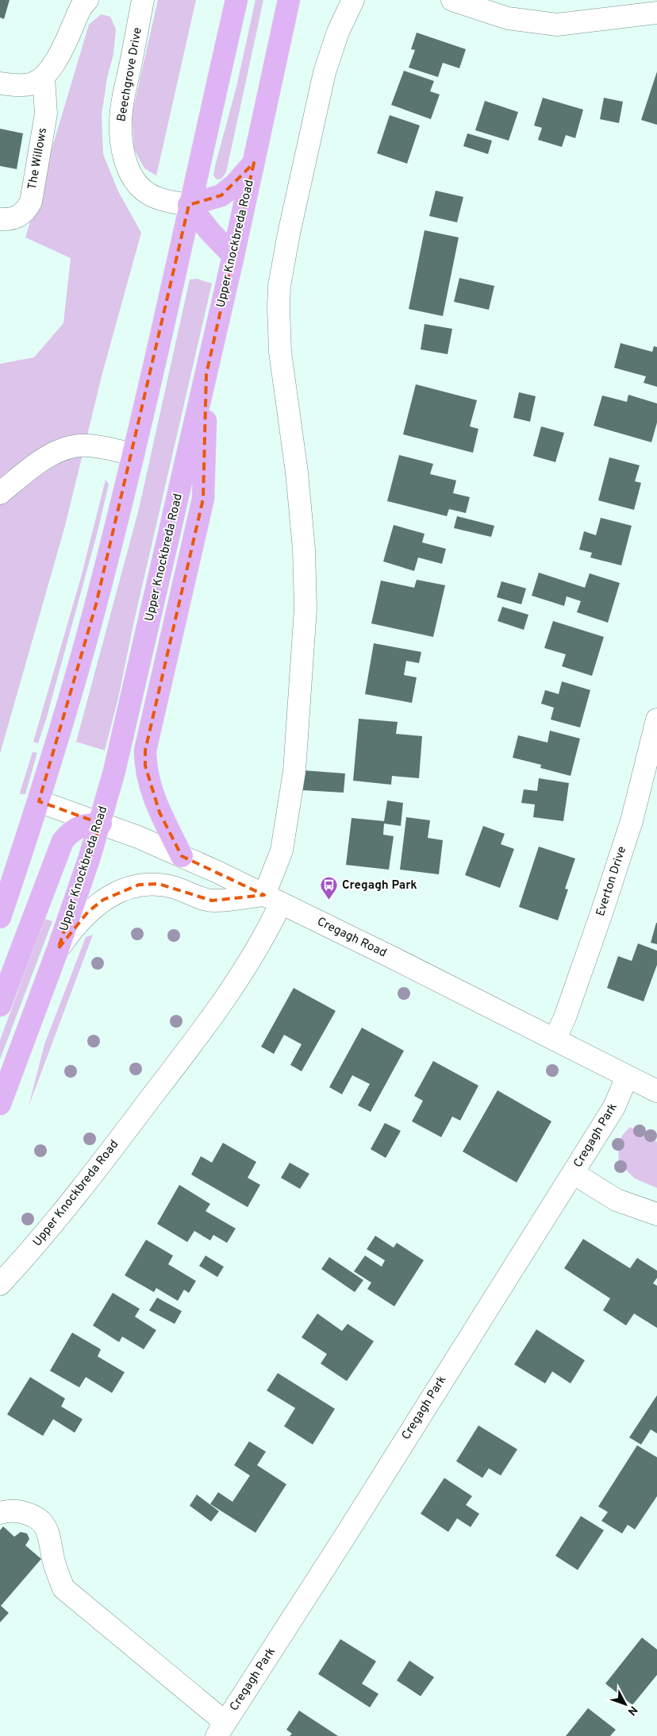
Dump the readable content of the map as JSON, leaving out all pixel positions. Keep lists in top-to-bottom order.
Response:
{
  "streets": {
    "highway": ["Upper Knockbreda Road"],
    "street": [
      "Beechgrove Drive",
      "The Willows",
      "Everton Drive",
      "Cregagh Road",
      "Cregagh Park"
    ]
  },
  "crossings": [
    ["Upper Knockbreda Road", "Cregagh Road"],
    ["Everton Drive", "Cregagh Road"],
    ["Cregagh Road", "Cregagh Park"]
  ],
  "places": {
    "bus stop": ["Cregagh Park"]
  },
  "north": "bottom right"
}
